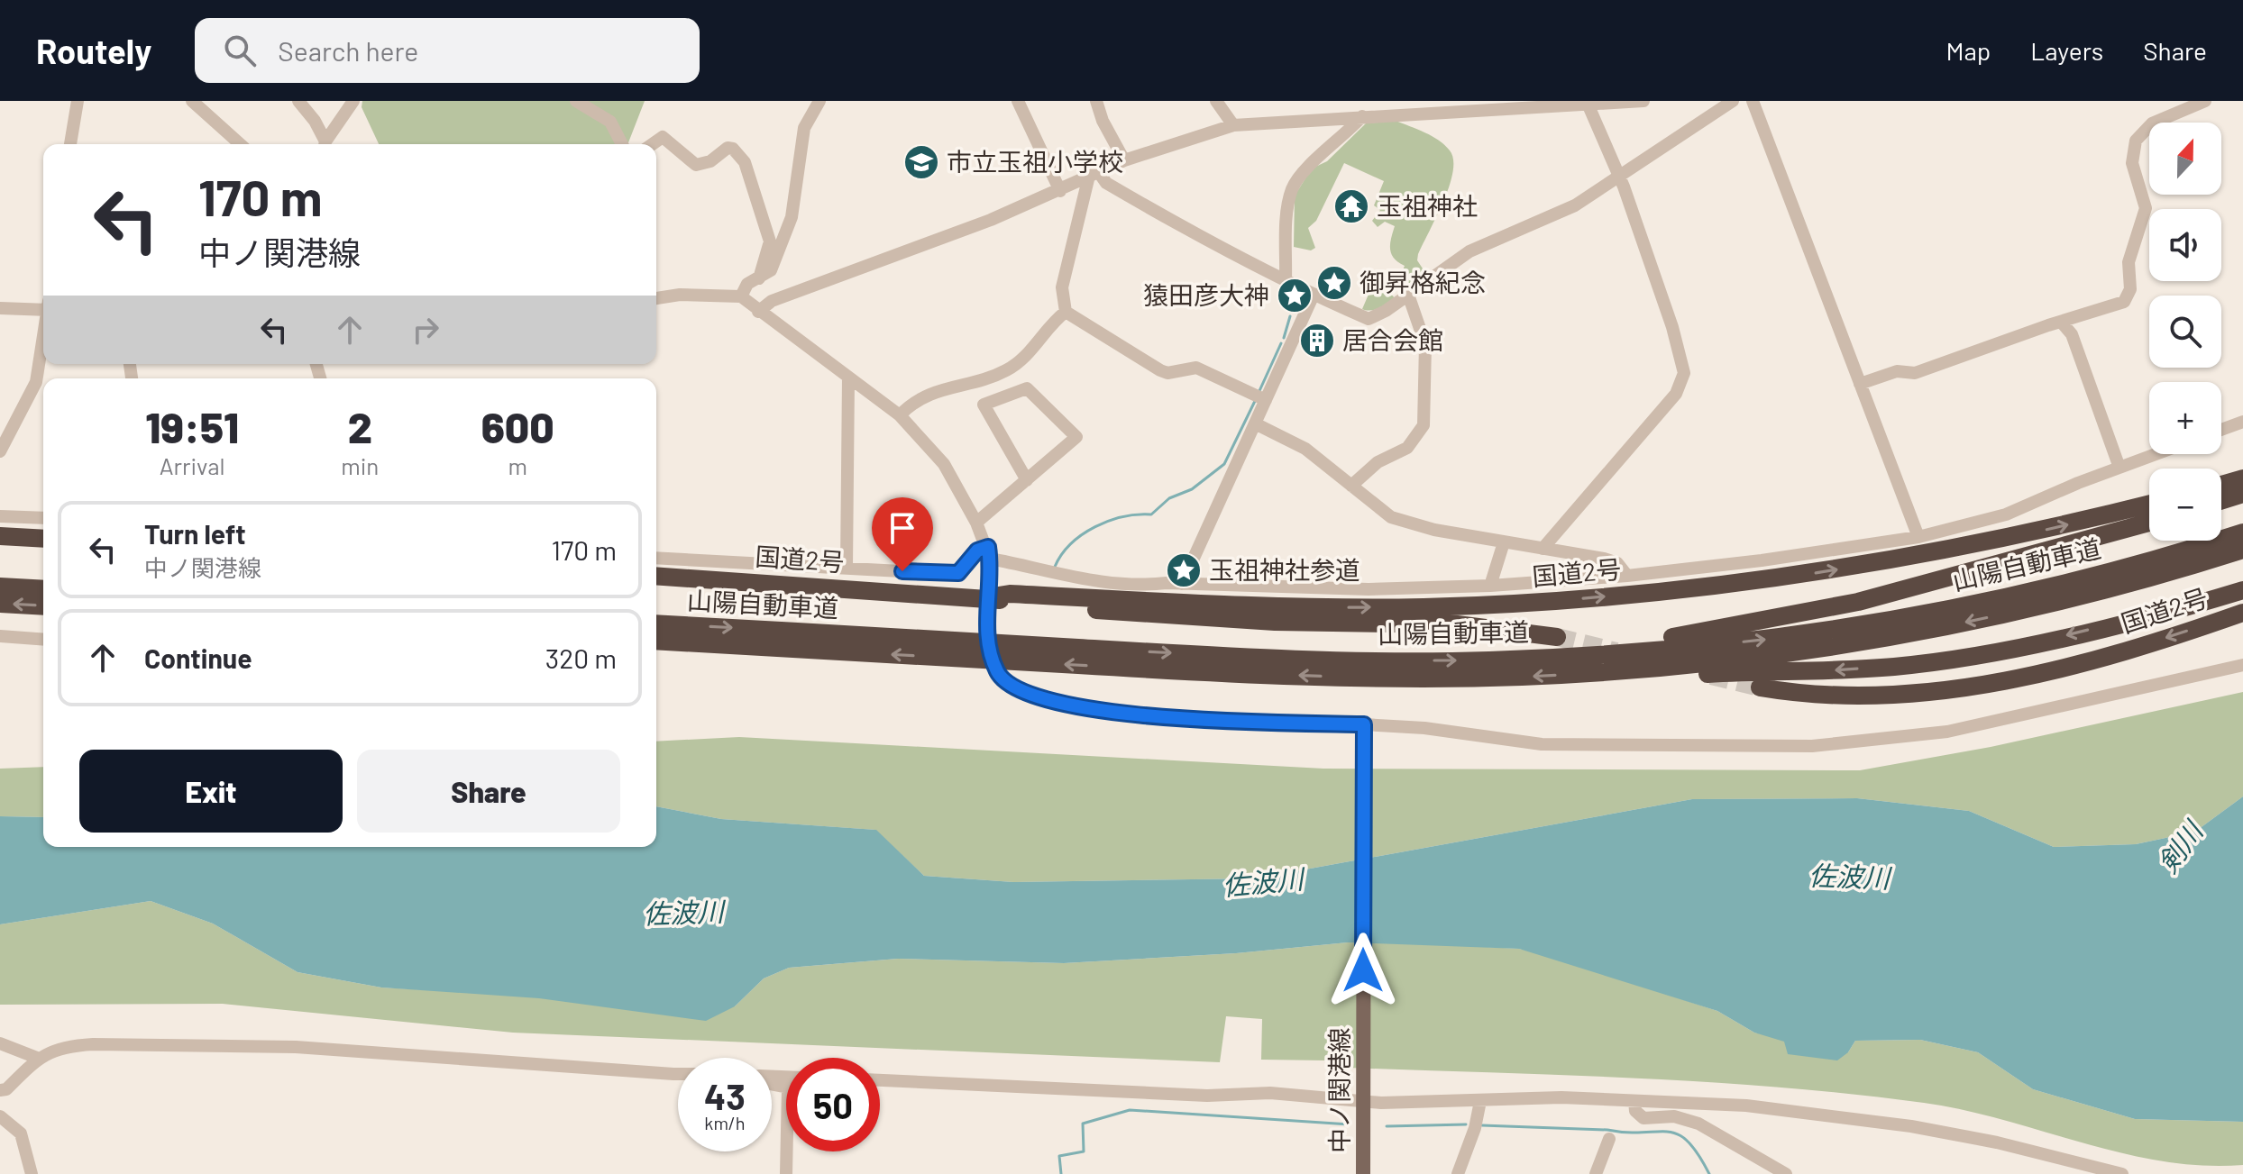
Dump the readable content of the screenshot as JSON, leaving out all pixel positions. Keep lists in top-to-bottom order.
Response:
{
  "streets": {
    "highway": ["国道2号", "山陽自動車道"],
    "main road": ["中ノ関港線"]
  },
  "water": ["剣川", "佐波川"],
  "places": {
    "school or university": ["市立玉祖小学校"],
    "temple": ["玉祖神社"],
    "place": ["御昇格紀念", "猿田彦大神", "玉祖神社参道"],
    "building": ["居合会館"]
  },
  "north": "top",
  "page": {
    "header": "Routely",
    "search": "Search here",
    "nav": ["Map", "Layers", "Share"],
    "map_buttons": ["+", "−"],
    "turn": ["170 m", "中ノ関港線"],
    "eta": [
      "19:51",
      "Arrival",
      "2",
      "min",
      "600",
      "m"
    ],
    "list": [
      {
        "name": "Turn left",
        "note": "中ノ関港線",
        "value": "170 m"
      },
      {
        "name": "Continue",
        "value": "320 m"
      }
    ],
    "buttons": ["Exit", "Share"],
    "speed": "43 km/h",
    "limit": "50"
  }
}
